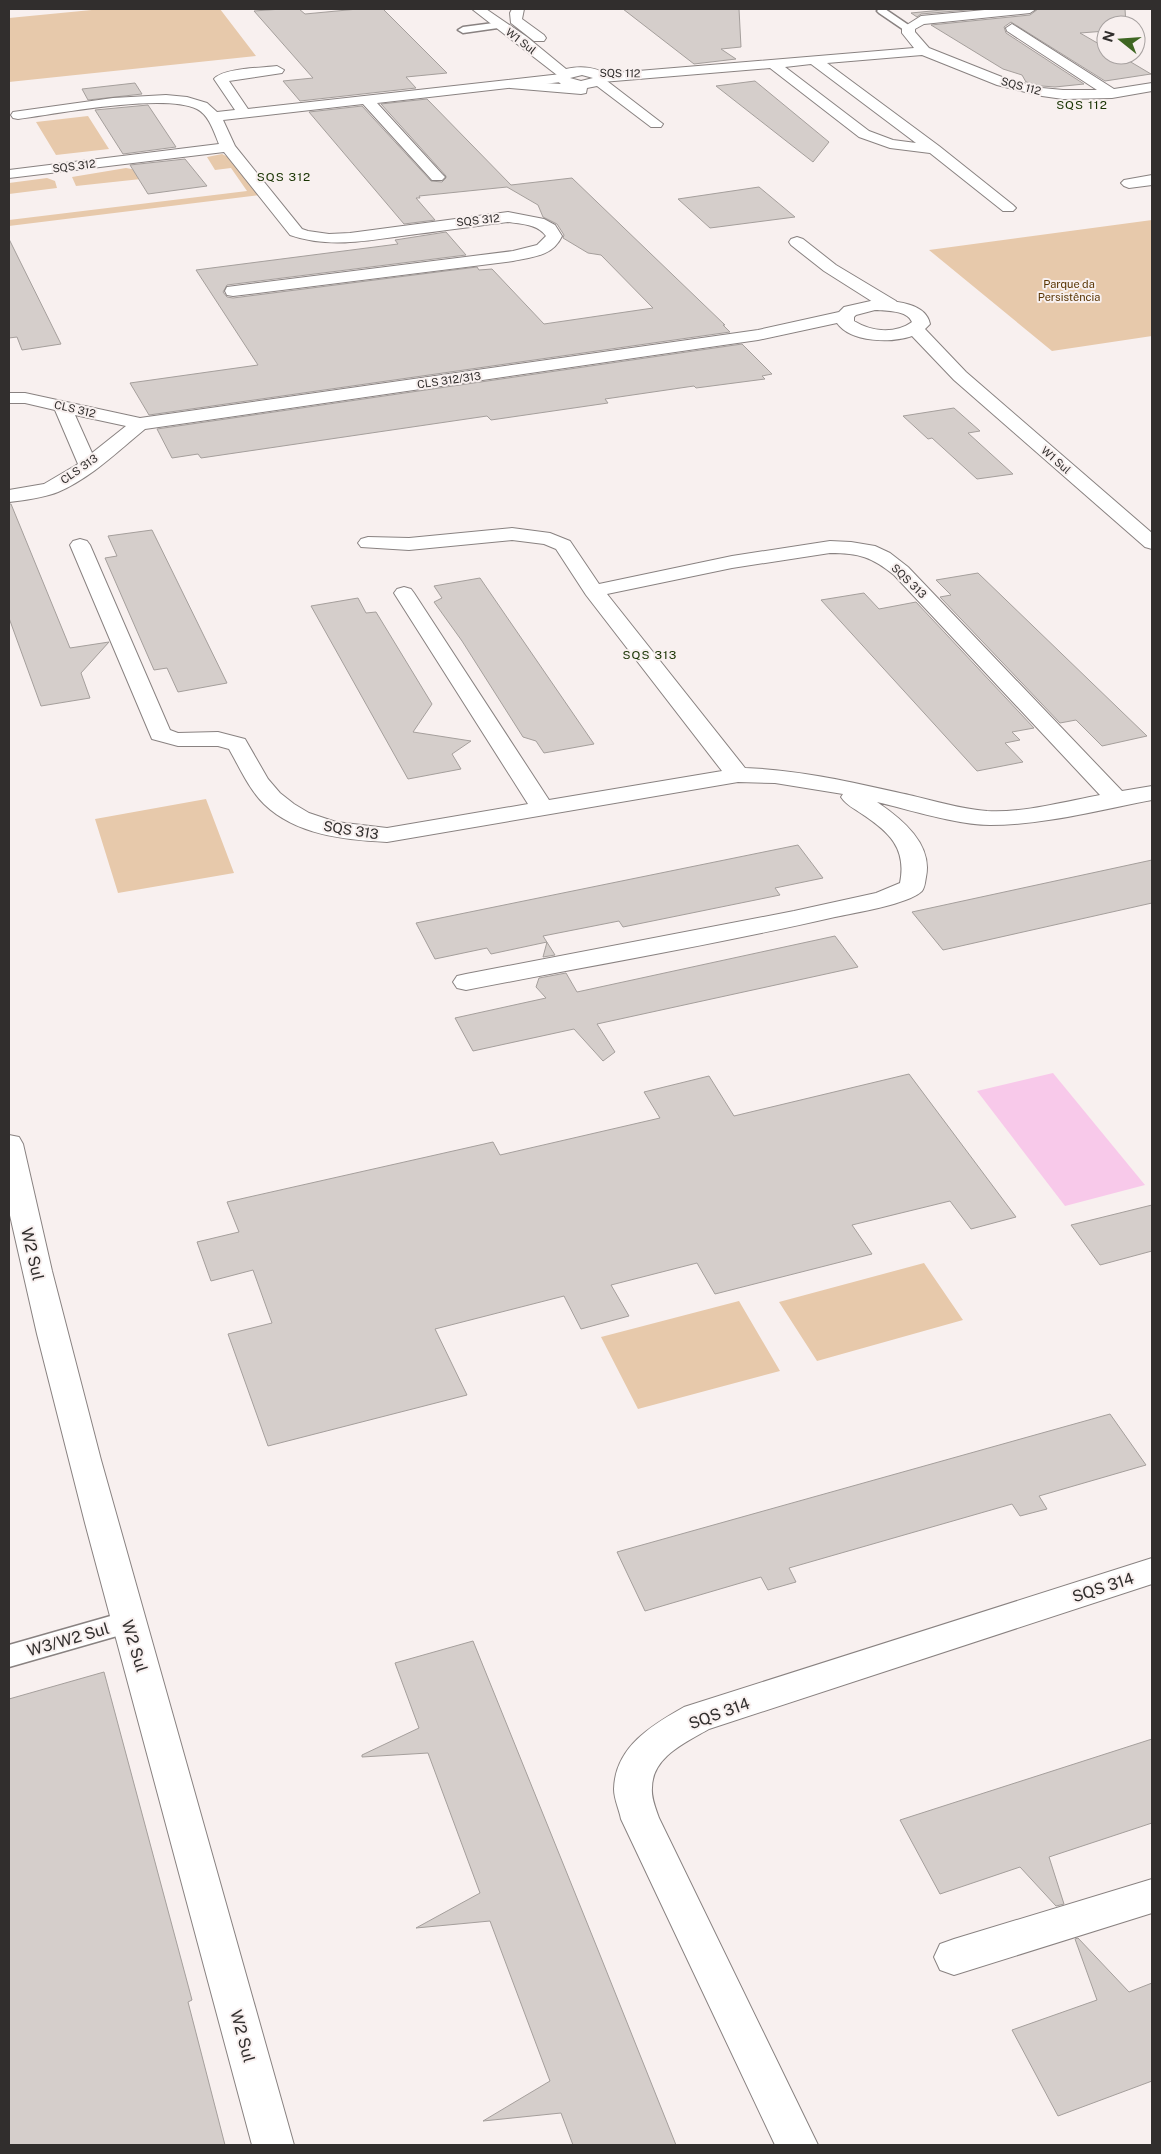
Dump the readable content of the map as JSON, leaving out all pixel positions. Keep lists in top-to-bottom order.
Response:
{
  "streets": {
    "street": [
      "W1 Sul",
      "SQS 112",
      "SQS 312",
      "CLS 312/313",
      "CLS 312",
      "CLS 313",
      "SQS 313",
      "W2 Sul",
      "SQS 314"
    ],
    "lane": ["W3/W2 Sul"]
  },
  "crossings": [
    ["W1 Sul", "SQS 112"],
    ["W1 Sul", "CLS 312/313"],
    ["CLS 312/313", "CLS 312"],
    ["CLS 312/313", "CLS 313"],
    ["CLS 312", "CLS 313"],
    ["W2 Sul", "W3/W2 Sul"]
  ],
  "districts": ["SQS 112", "SQS 312", "SQS 313"],
  "parks": ["Parque da Persistência"],
  "north": "left"
}
